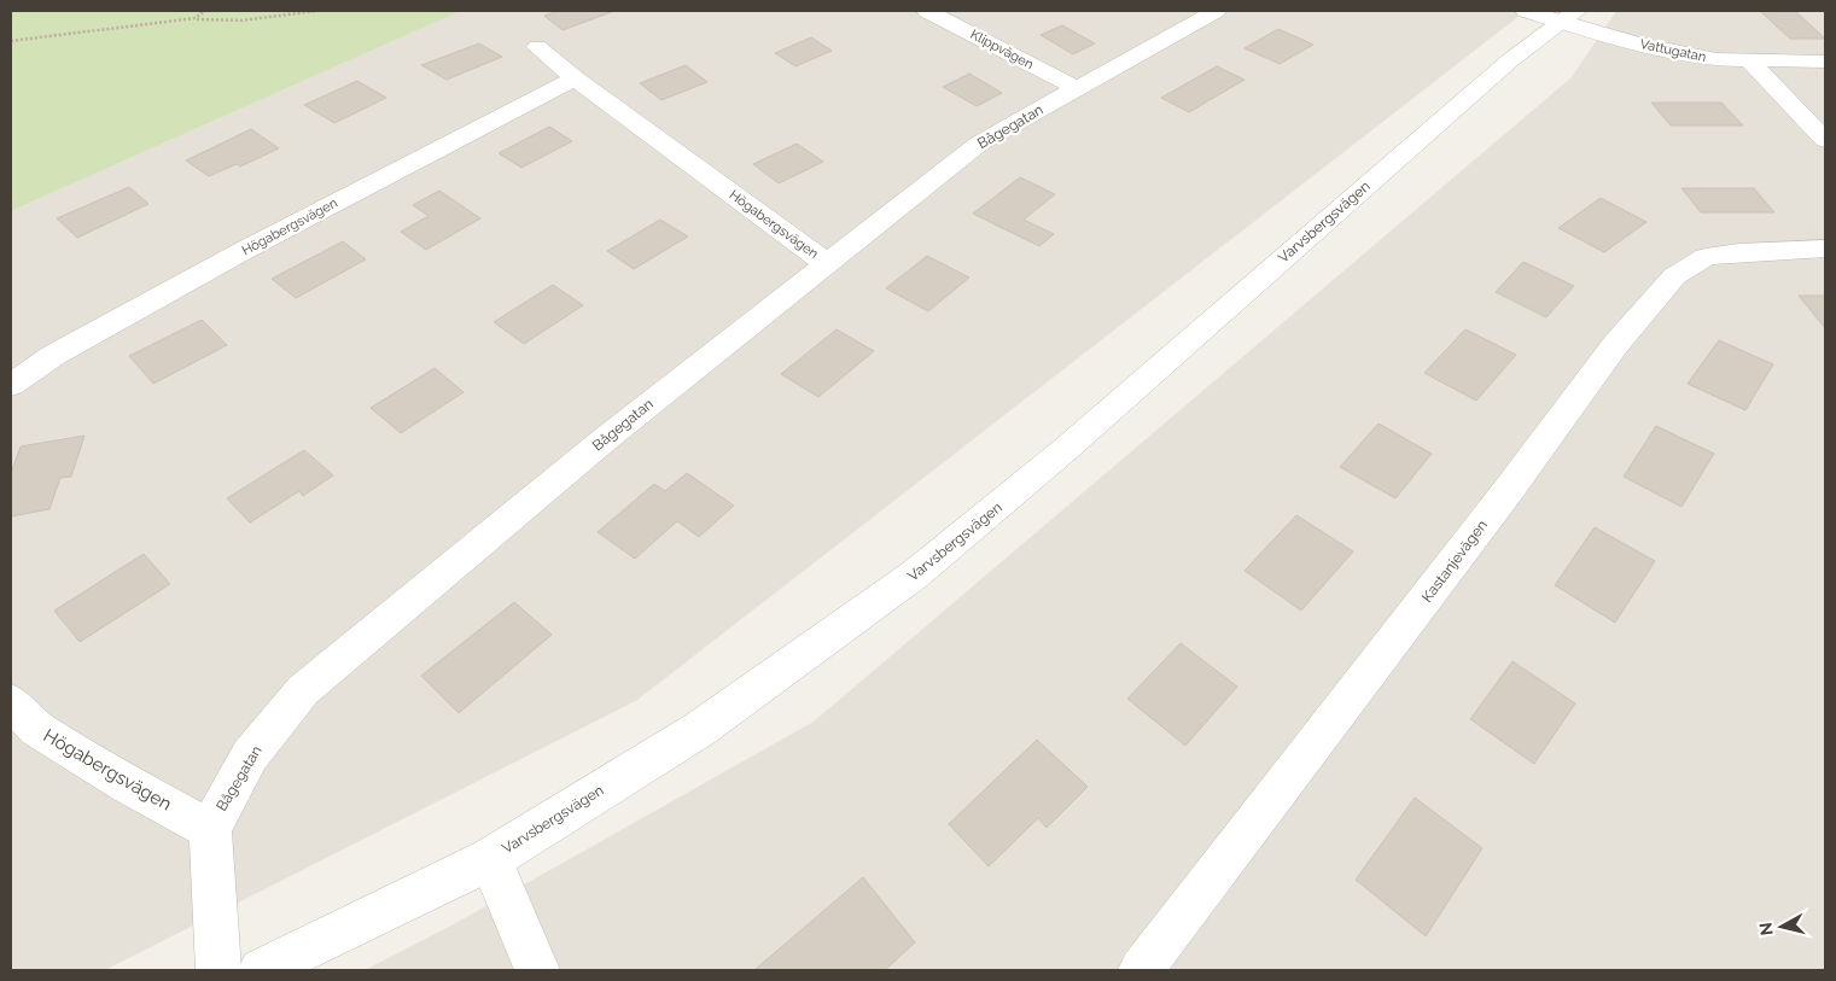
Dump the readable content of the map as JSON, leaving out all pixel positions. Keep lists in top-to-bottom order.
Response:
{
  "streets": {
    "street": [
      "Klippvägen",
      "Vattugatan",
      "Bågegatan",
      "Varvsbergsvägen",
      "Högabergsvägen",
      "Kastanjevägen"
    ]
  },
  "crossings": [
    ["Klippvägen", "Bågegatan"],
    ["Vattugatan", "Varvsbergsvägen"],
    ["Bågegatan", "Högabergsvägen"]
  ],
  "north": "left"
}
